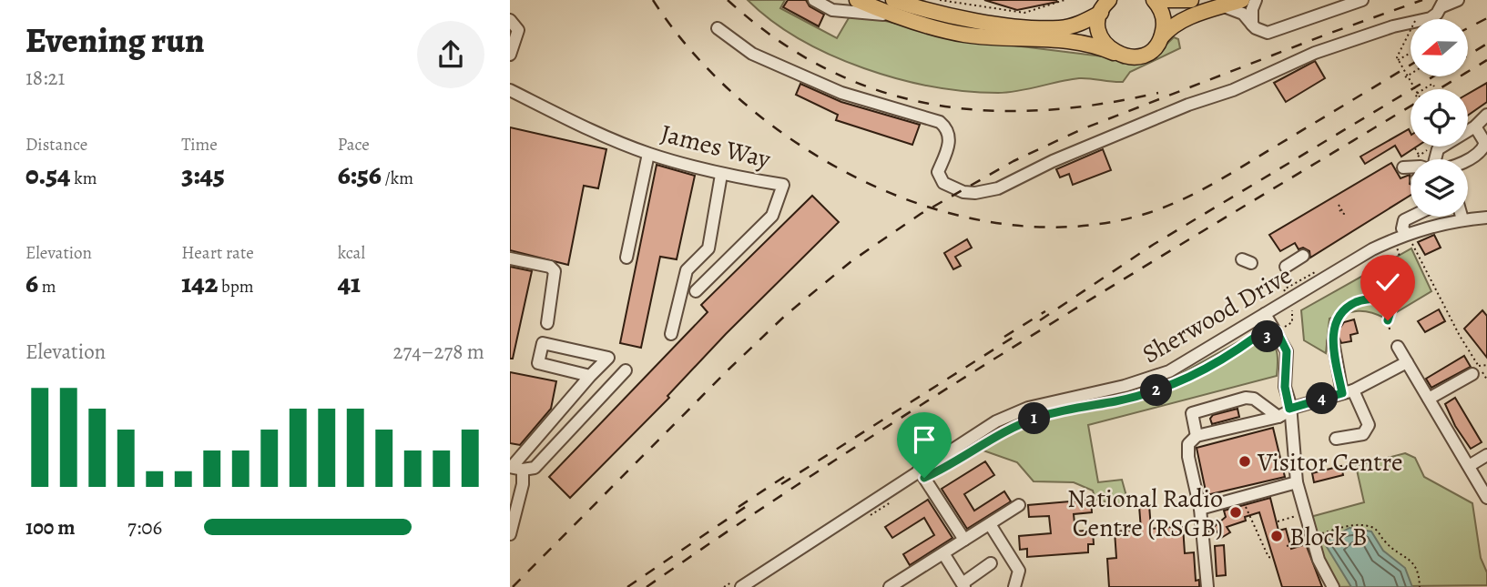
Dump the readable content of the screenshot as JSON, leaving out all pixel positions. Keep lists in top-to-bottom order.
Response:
{
  "streets": {
    "street": ["James Way", "Sherwood Drive"]
  },
  "places": ["Visitor Centre", "National Radio Centre (RSGB)", "Block B"],
  "north": "left",
  "page": {
    "heading": ["Evening run", "18:21"],
    "stats": [
      ["Distance", "0.54 km"],
      ["Time", "3:45"],
      ["Pace", "6:56 /km"],
      ["Elevation", "6 m"],
      ["Heart rate", "142 bpm"],
      ["kcal", "41"]
    ],
    "pins": [
      "3",
      "2",
      "4",
      "1"
    ],
    "chart": ["Elevation", "274–278 m"],
    "list": [
      {
        "name": "100 m",
        "note": "7:06"
      }
    ]
  }
}
